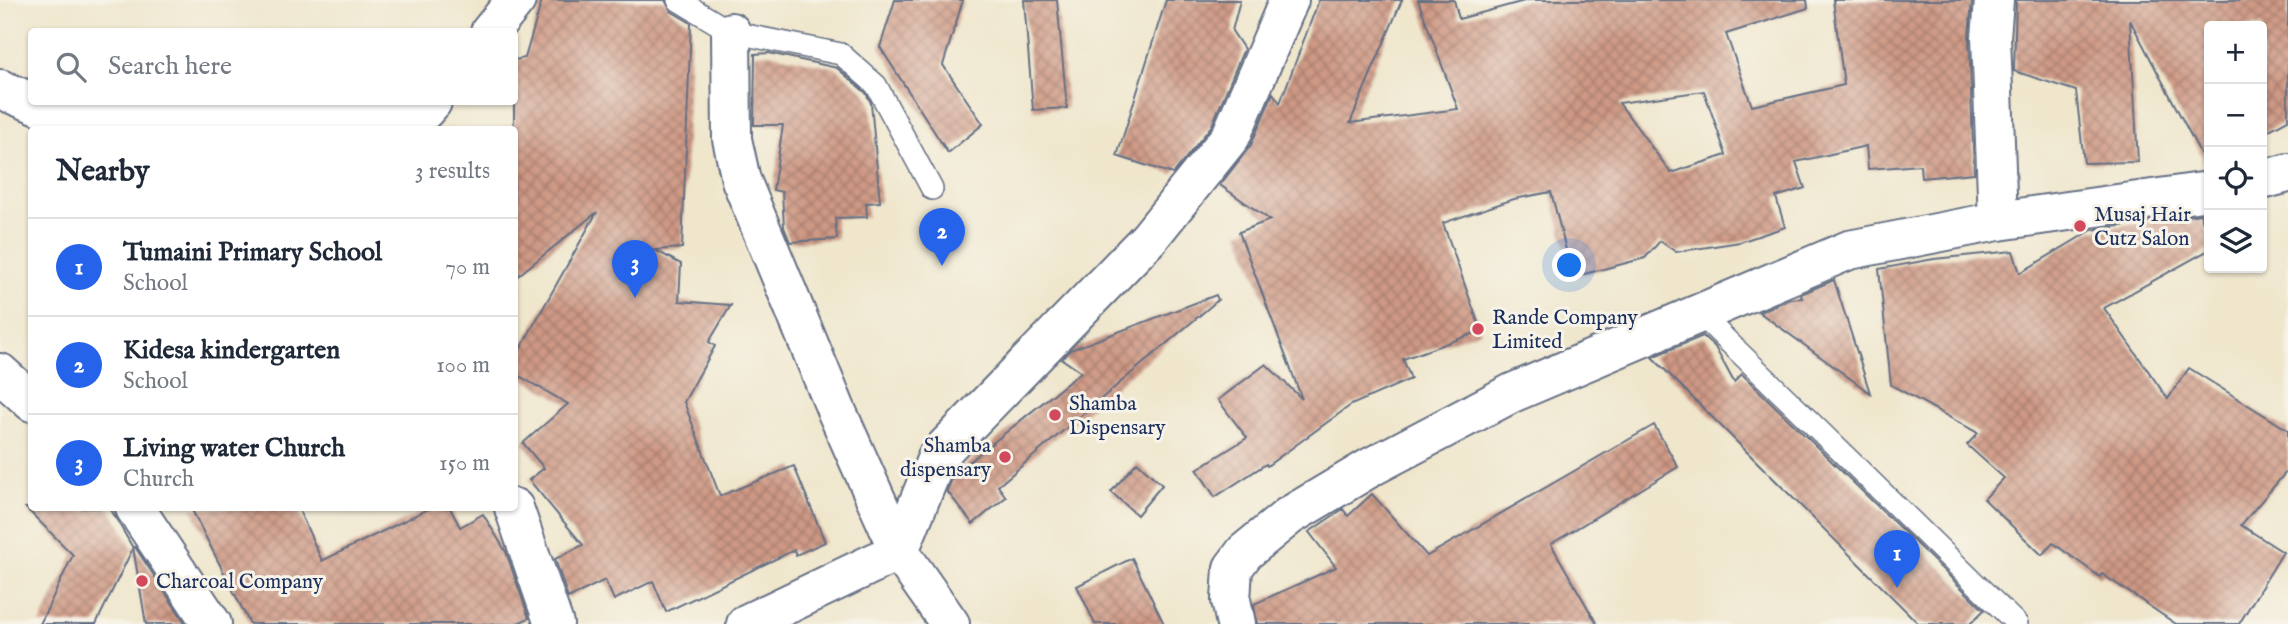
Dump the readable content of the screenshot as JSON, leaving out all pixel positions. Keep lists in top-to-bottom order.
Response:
{
  "places": [
    "Musaj Hair Cutz Salon",
    "Rande Company Limited",
    "Shamba Dispensary",
    "Shamba dispensary",
    "Charcoal Company"
  ],
  "page": {
    "map_buttons": ["+", "−"],
    "search": "Search here",
    "heading": ["Nearby", "3 results"],
    "pins": ["2", "3", "1"],
    "list": [
      {
        "mark": "1",
        "name": "Tumaini Primary School",
        "note": "School",
        "value": "70 m"
      },
      {
        "mark": "2",
        "name": "Kidesa kindergarten",
        "note": "School",
        "value": "100 m"
      },
      {
        "mark": "3",
        "name": "Living water Church",
        "note": "Church",
        "value": "150 m"
      }
    ]
  }
}
